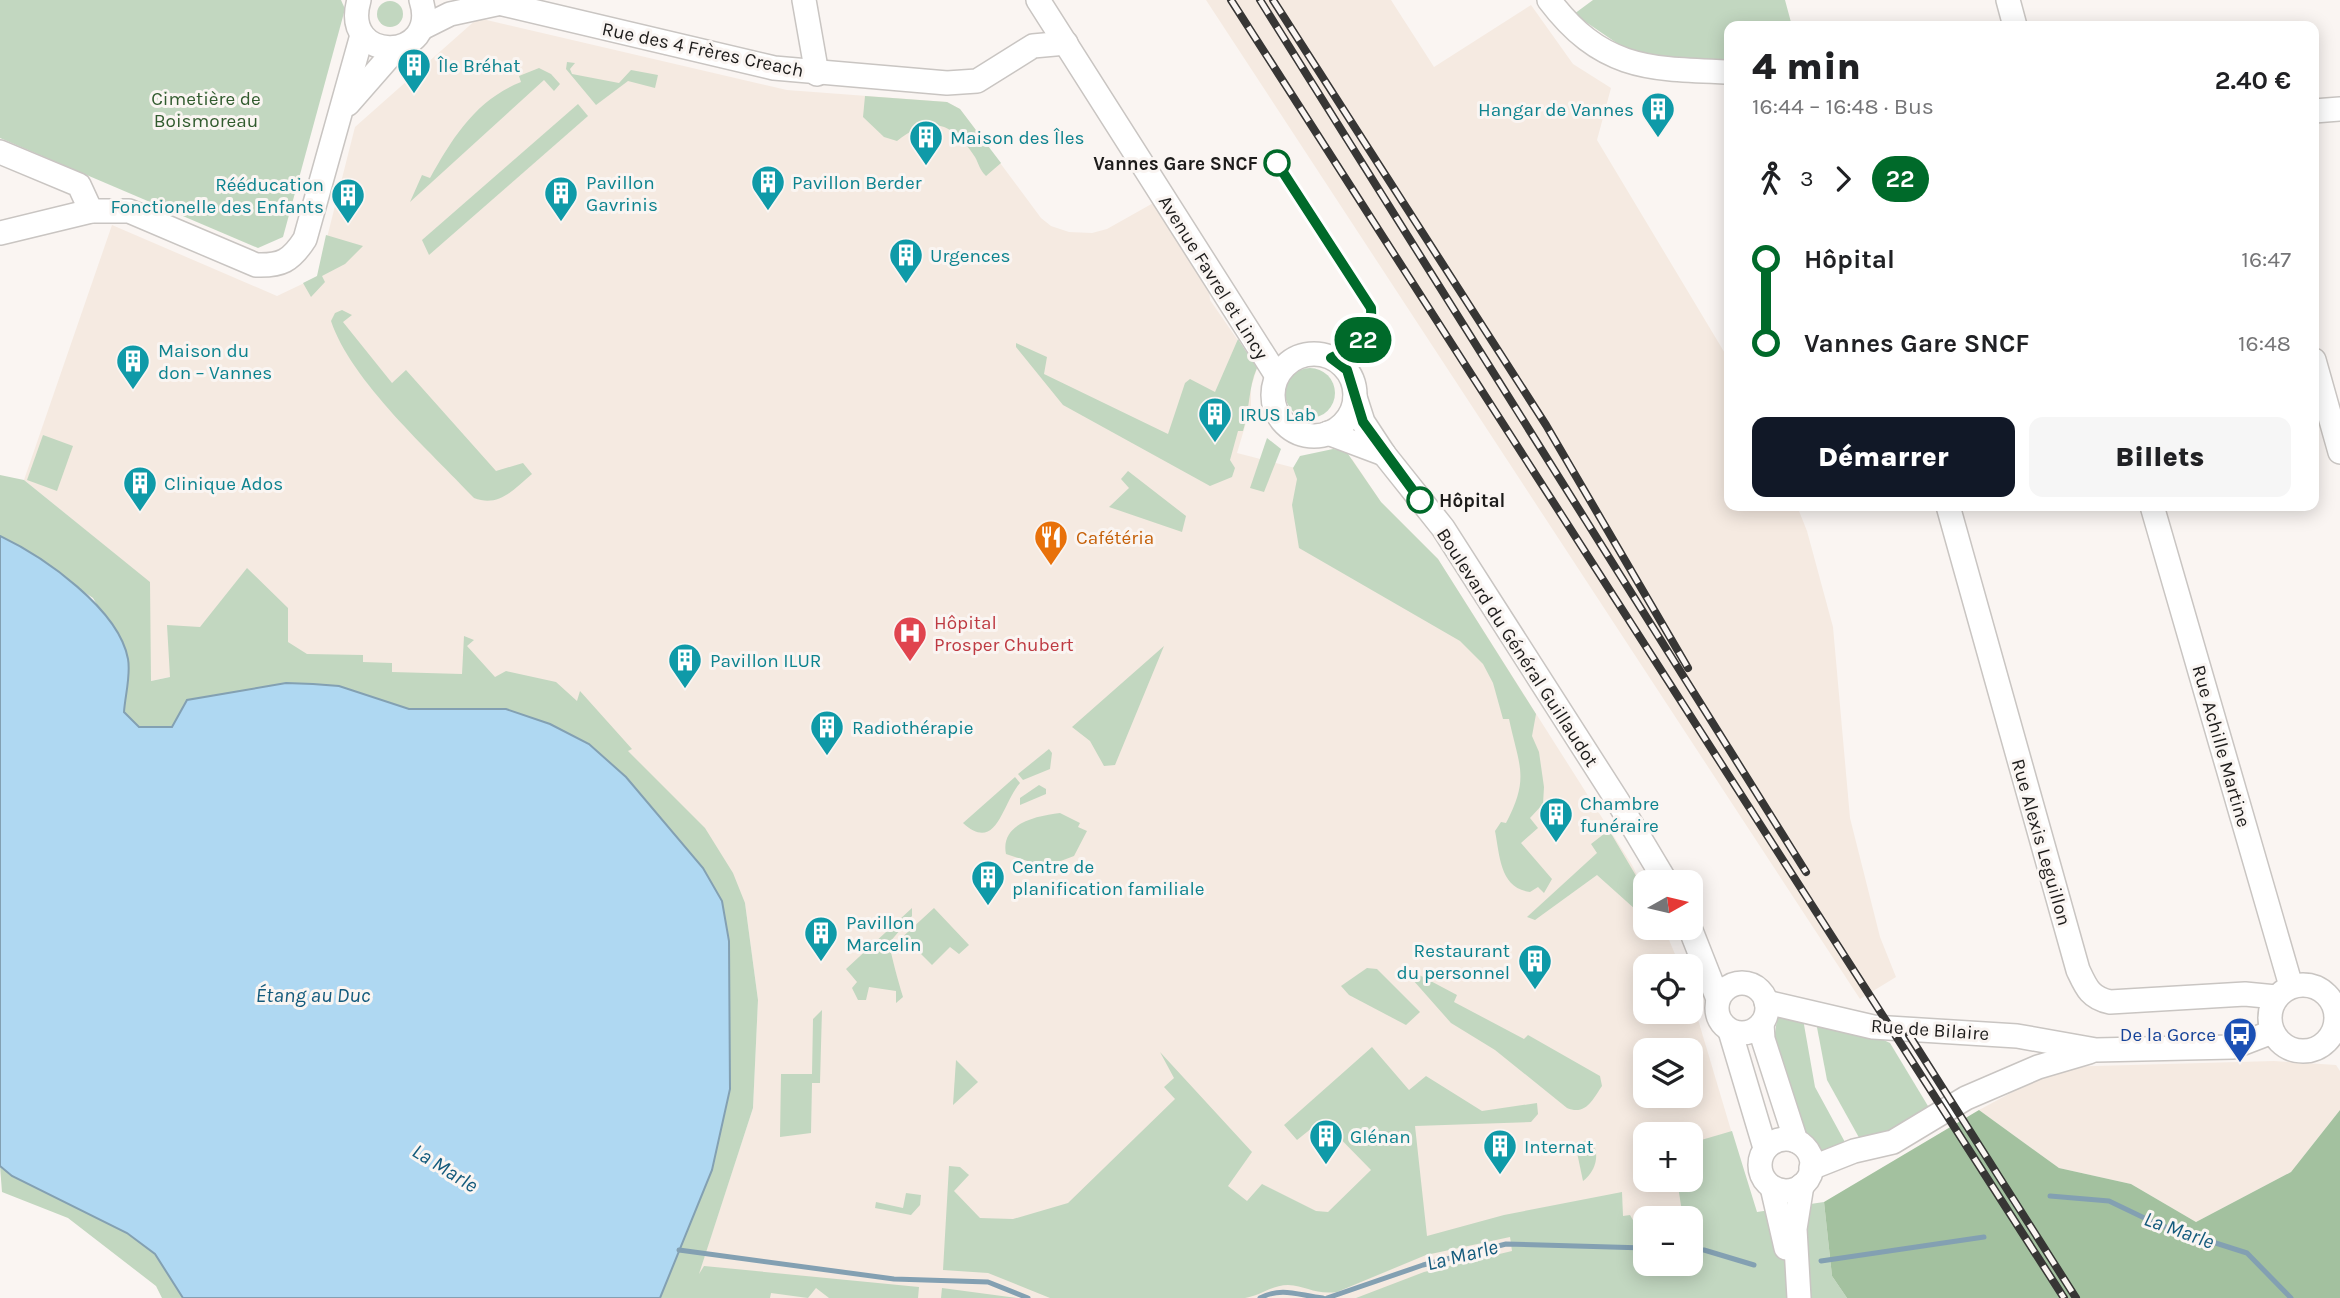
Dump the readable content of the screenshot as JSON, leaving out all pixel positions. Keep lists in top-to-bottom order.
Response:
{
  "streets": {
    "street": [
      "Rue des 4 Frères Creach",
      "Avenue Favrel et Lincy",
      "Boulevard du Général Guillaudot",
      "Rue Achille Martine",
      "Rue Alexis Leguillon",
      "Rue de Bilaire"
    ]
  },
  "crossings": [
    ["Rue des 4 Frères Creach", "Avenue Favrel et Lincy"],
    ["Avenue Favrel et Lincy", "Boulevard du Général Guillaudot"],
    ["Rue Achille Martine", "Rue Alexis Leguillon"],
    ["Rue Achille Martine", "Rue de Bilaire"],
    ["Rue Alexis Leguillon", "Rue de Bilaire"]
  ],
  "water": ["Étang au Duc", "La Marle"],
  "parks": ["Cimetière de Boismoreau"],
  "places": {
    "building": [
      "Île Bréhat",
      "Hangar de Vannes",
      "Maison des Îles",
      "Pavillon Berder",
      "Pavillon Gavrinis",
      "Rééducation Fonctionelle des Enfants",
      "Urgences",
      "Maison du don – Vannes",
      "IRUS Lab",
      "Clinique Ados",
      "Pavillon ILUR",
      "Radiothérapie",
      "Chambre funéraire",
      "Centre de planification familiale",
      "Pavillon Marcelin",
      "Restaurant du personnel",
      "Glénan",
      "Internat"
    ],
    "other": ["Vannes Gare SNCF", "Hôpital"],
    "restaurant": ["Cafétéria"],
    "hospital": ["Hôpital Prosper Chubert"],
    "bus stop": ["De la Gorce"]
  },
  "lines": ["bus line 22"],
  "north": "right",
  "page": {
    "on_map": "22",
    "heading": ["4 min", "16:44 – 16:48 · Bus", "2.40 €"],
    "legs": ["3", "22"],
    "list": [
      {
        "name": "Hôpital",
        "value": "16:47"
      },
      {
        "name": "Vannes Gare SNCF",
        "value": "16:48"
      }
    ],
    "buttons": ["Démarrer", "Billets"],
    "map_buttons": ["+", "−"]
  }
}
